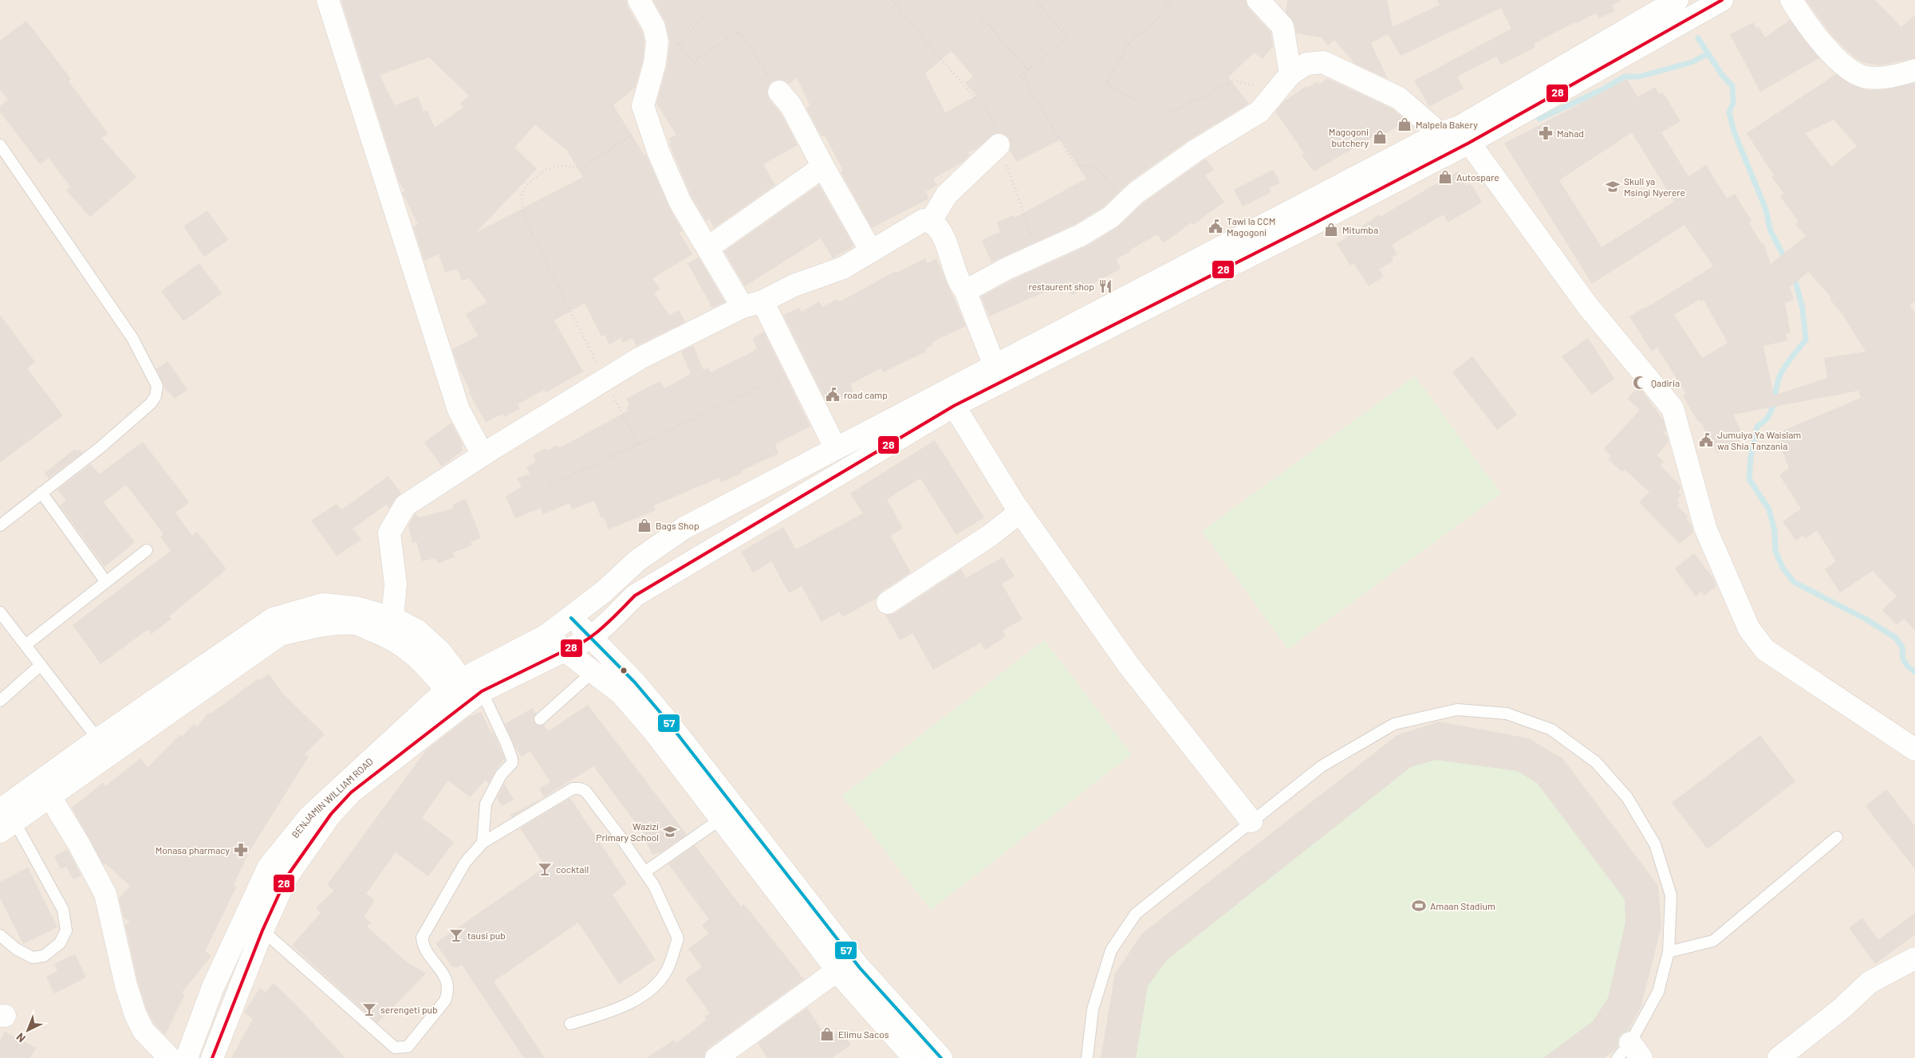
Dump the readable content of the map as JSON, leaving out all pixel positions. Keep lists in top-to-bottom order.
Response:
{
  "streets": {
    "main road": ["BENJAMIN WILLIAM ROAD"]
  },
  "places": {
    "shop": [
      "Malpela Bakery",
      "Magogoni butchery",
      "Autospare",
      "Mitumba",
      "Bags Shop",
      "Elimu Sacos"
    ],
    "pharmacy": ["Mahad", "Monasa pharmacy"],
    "school or university": ["Skuli ya Msingi Nyerere", "Wazizi Primary School"],
    "public building": ["Tawi la CCM Magogoni", "road camp", "Jumuiya Ya Waislam wa Shia Tanzania"],
    "restaurant": ["restaurent shop"],
    "mosque": ["Qadiria"],
    "bar": ["cocktail", "tausi pub", "serengeti pub"],
    "sports": ["Amaan Stadium"]
  },
  "lines": ["transit line 28", "transit line 57"],
  "north": "bottom left"
}
